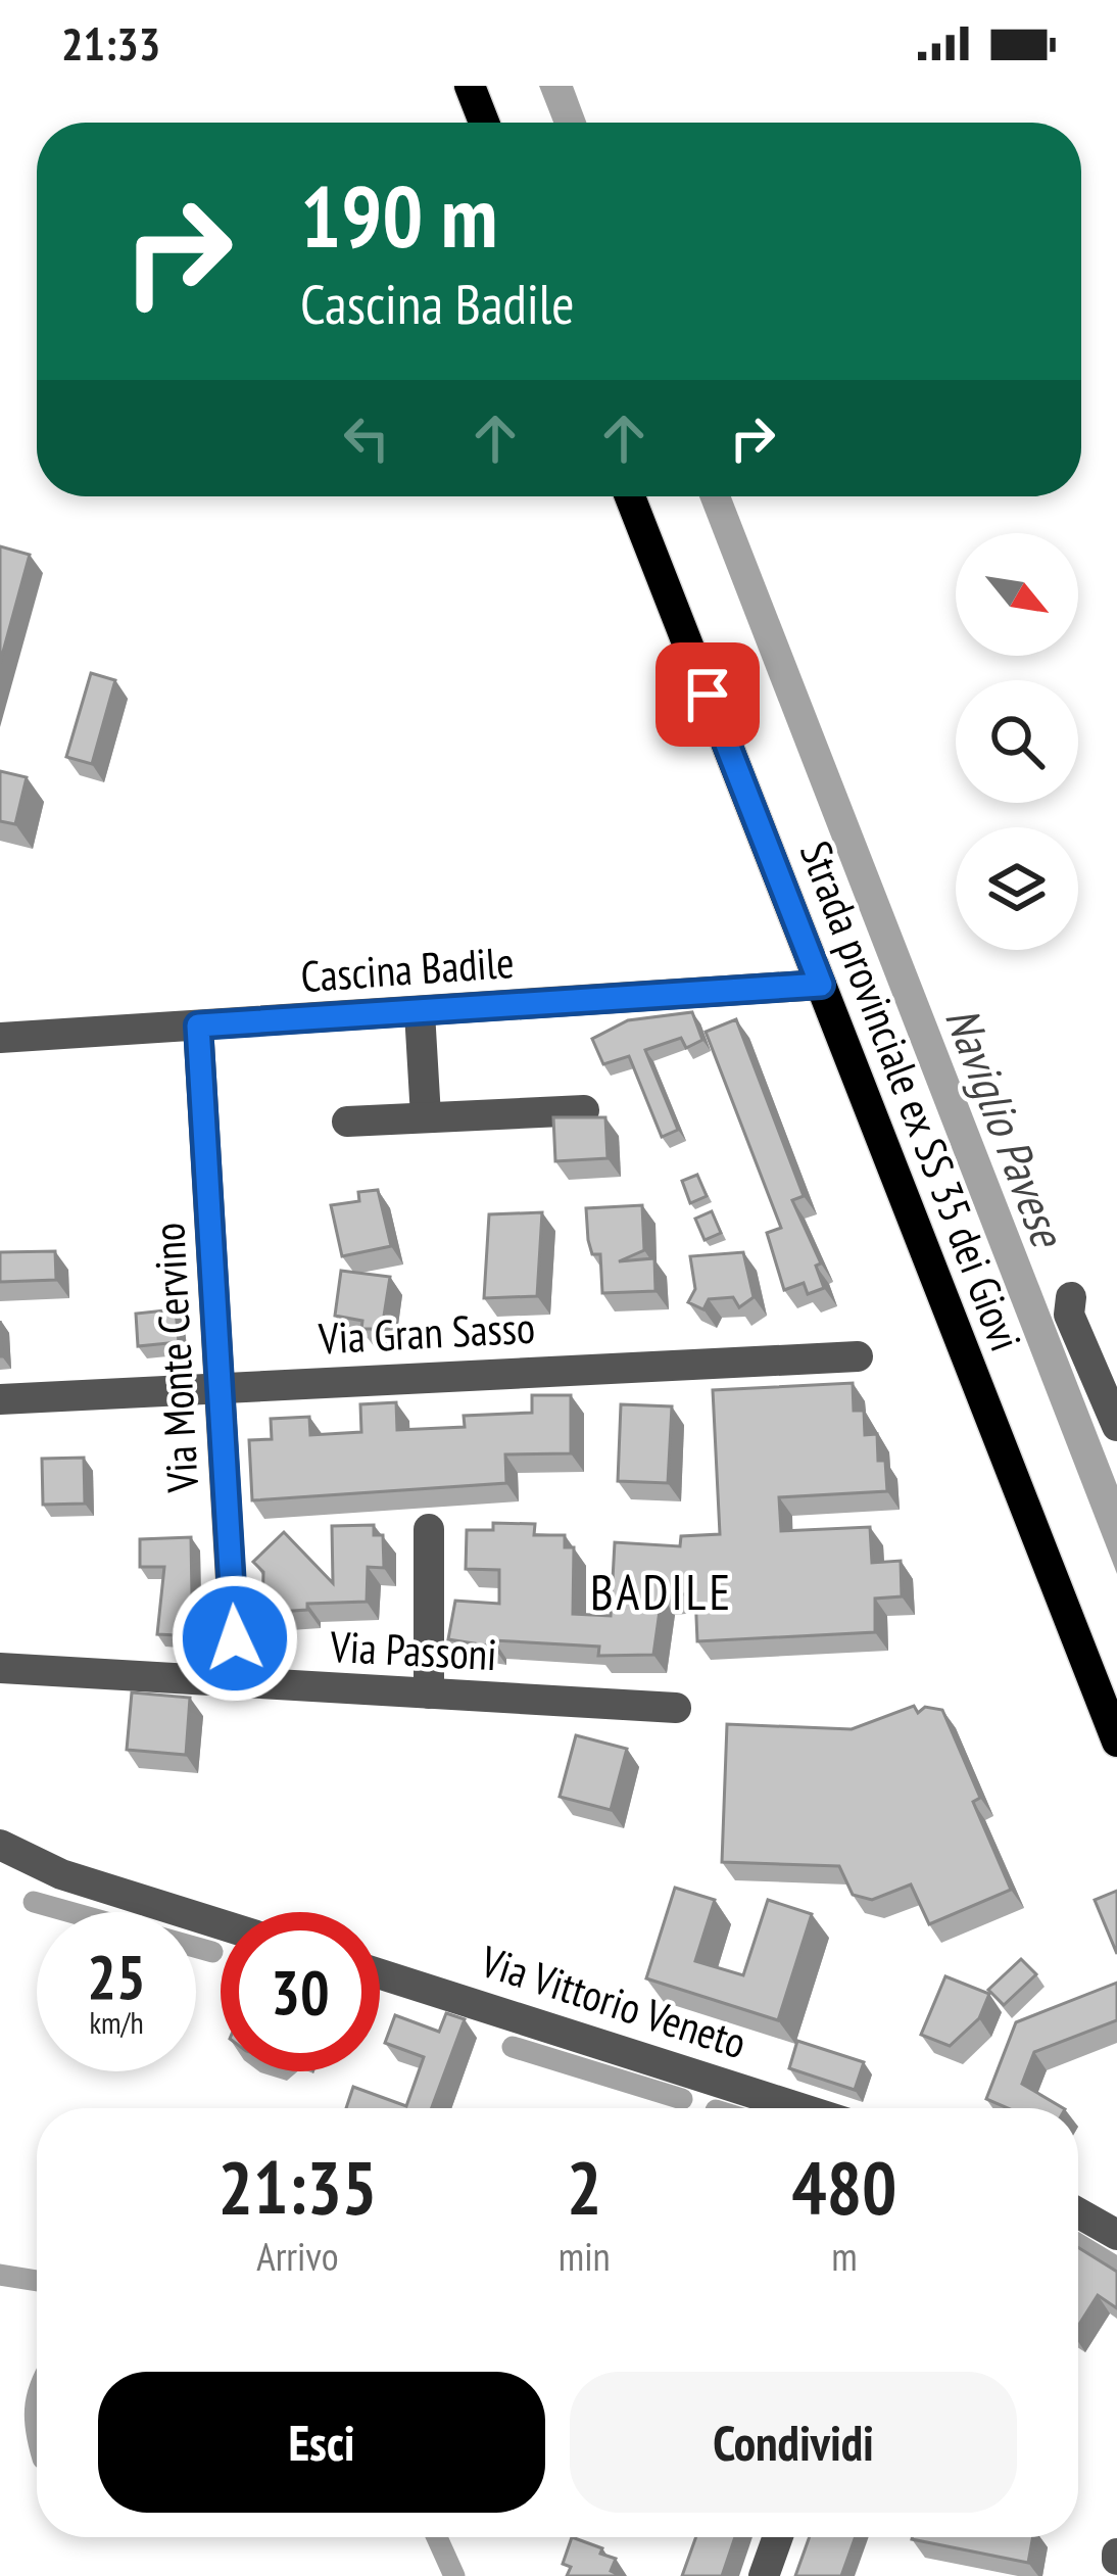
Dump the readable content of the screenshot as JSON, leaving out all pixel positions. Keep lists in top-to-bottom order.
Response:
{
  "streets": {
    "main road": ["Strada provinciale ex SS 35 dei Giovi"],
    "street": [
      "Cascina Badile",
      "Via Gran Sasso",
      "Via Monte Cervino",
      "Via Passoni",
      "Via Vittorio Veneto"
    ]
  },
  "crossings": [
    ["Cascina Badile", "Strada provinciale ex SS 35 dei Giovi"],
    ["Cascina Badile", "Via Monte Cervino"],
    ["Via Gran Sasso", "Via Monte Cervino"],
    ["Via Monte Cervino", "Via Passoni"]
  ],
  "districts": ["BADILE"],
  "water": ["Naviglio Pavese"],
  "north": "bottom right",
  "page": {
    "status": "21:33",
    "turn": ["190 m", "Cascina Badile"],
    "speed": "25 km/h",
    "limit": "30",
    "eta": [
      "21:35",
      "Arrivo",
      "2",
      "min",
      "480",
      "m"
    ],
    "buttons": ["Esci", "Condividi"]
  }
}
